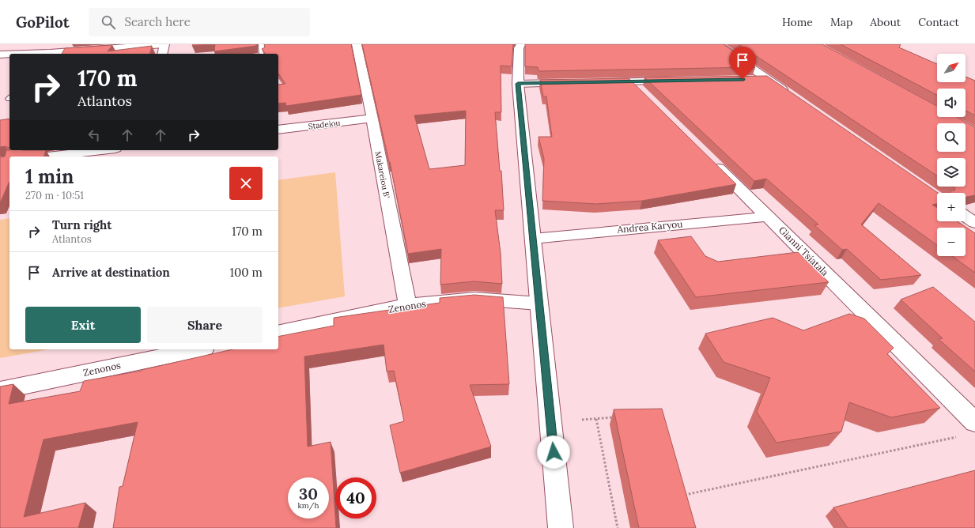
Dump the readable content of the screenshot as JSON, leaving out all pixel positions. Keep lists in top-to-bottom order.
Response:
{
  "streets": {
    "street": [
      "Stadeiou",
      "Makareiou B'",
      "Andrea Karyou",
      "Gianni Tsiatala",
      "Zenonos"
    ]
  },
  "crossings": [
    ["Stadeiou", "Makareiou B'"],
    ["Makareiou B'", "Zenonos"],
    ["Andrea Karyou", "Gianni Tsiatala"]
  ],
  "north": "top right",
  "page": {
    "header": "GoPilot",
    "search": "Search here",
    "nav": [
      "Home",
      "Map",
      "About",
      "Contact"
    ],
    "map_buttons": ["+", "−"],
    "turn": ["170 m", "Atlantos"],
    "heading": ["1 min", "270 m · 10:51"],
    "list": [
      {
        "name": "Turn right",
        "note": "Atlantos",
        "value": "170 m"
      },
      {
        "name": "Arrive at destination",
        "value": "100 m"
      }
    ],
    "buttons": ["Exit", "Share"],
    "speed": "30 km/h",
    "limit": "40"
  }
}
